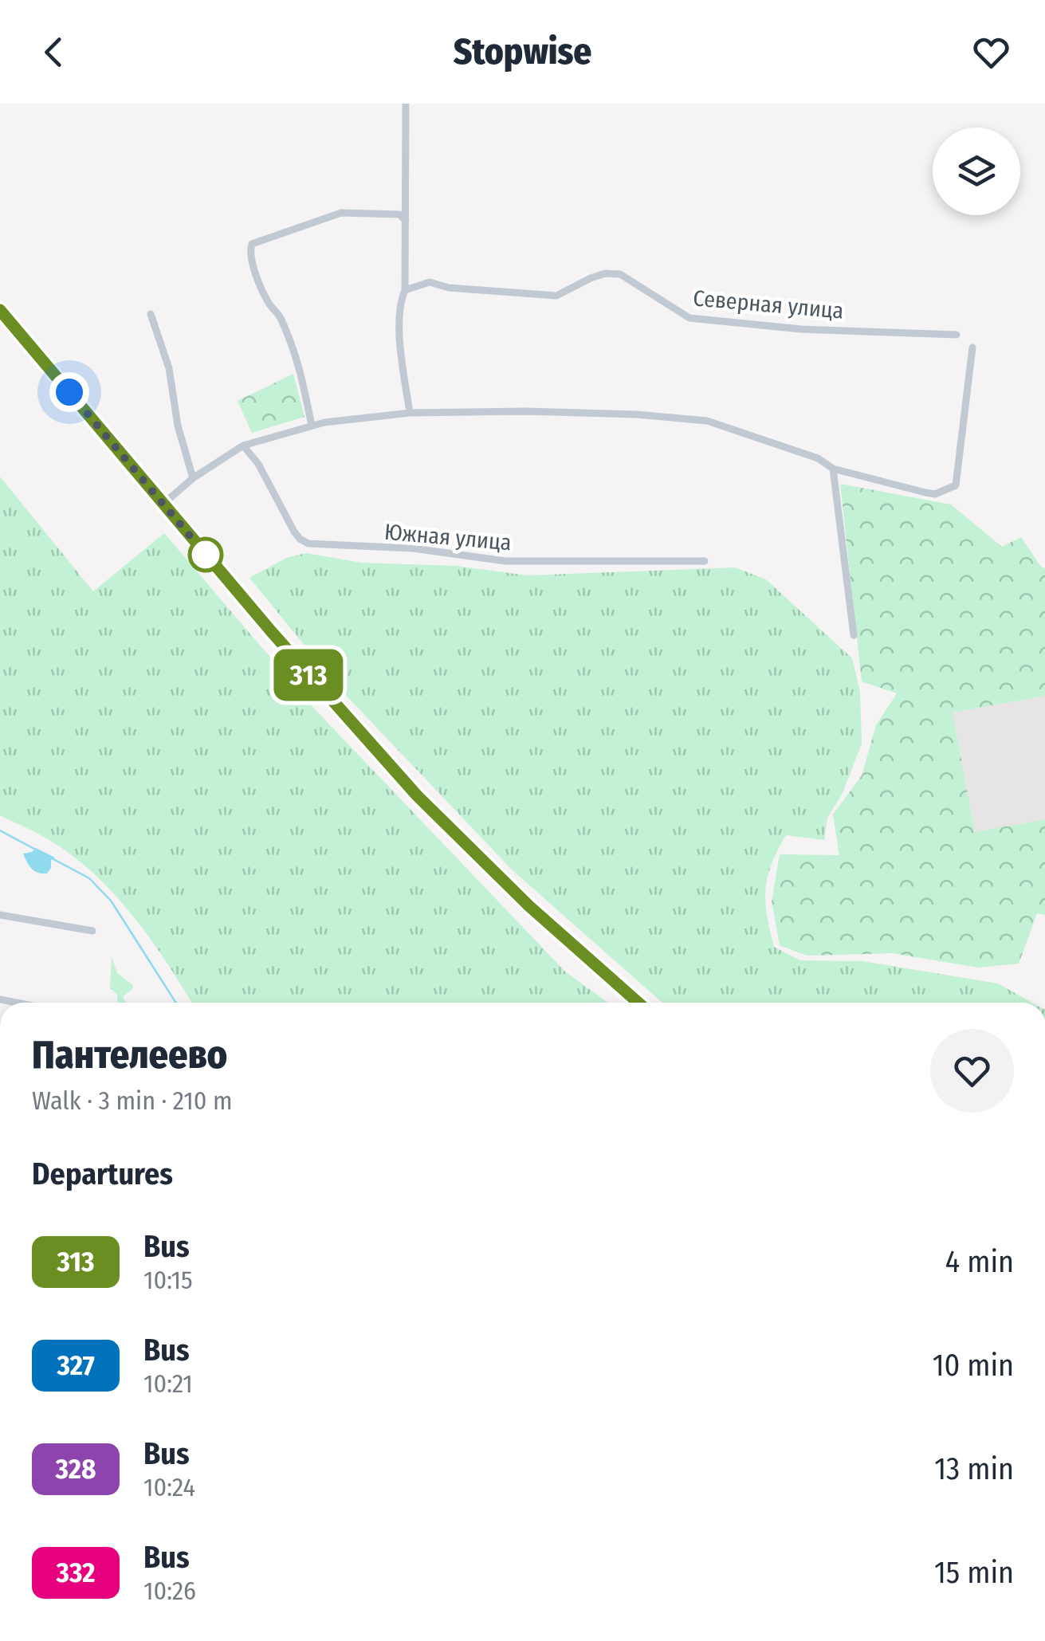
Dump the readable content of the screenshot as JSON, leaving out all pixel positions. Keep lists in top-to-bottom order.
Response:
{
  "streets": {
    "street": ["Северная улица", "Южная улица"]
  },
  "lines": ["bus line 313"],
  "page": {
    "header": "Stopwise",
    "on_map": "313",
    "heading": [
      ["Пантелеево", "Walk · 3 min · 210 m"],
      "Departures"
    ],
    "list": [
      {
        "mark": "313",
        "name": "Bus",
        "note": "10:15",
        "value": "4 min"
      },
      {
        "mark": "327",
        "name": "Bus",
        "note": "10:21",
        "value": "10 min"
      },
      {
        "mark": "328",
        "name": "Bus",
        "note": "10:24",
        "value": "13 min"
      },
      {
        "mark": "332",
        "name": "Bus",
        "note": "10:26",
        "value": "15 min"
      }
    ]
  }
}
